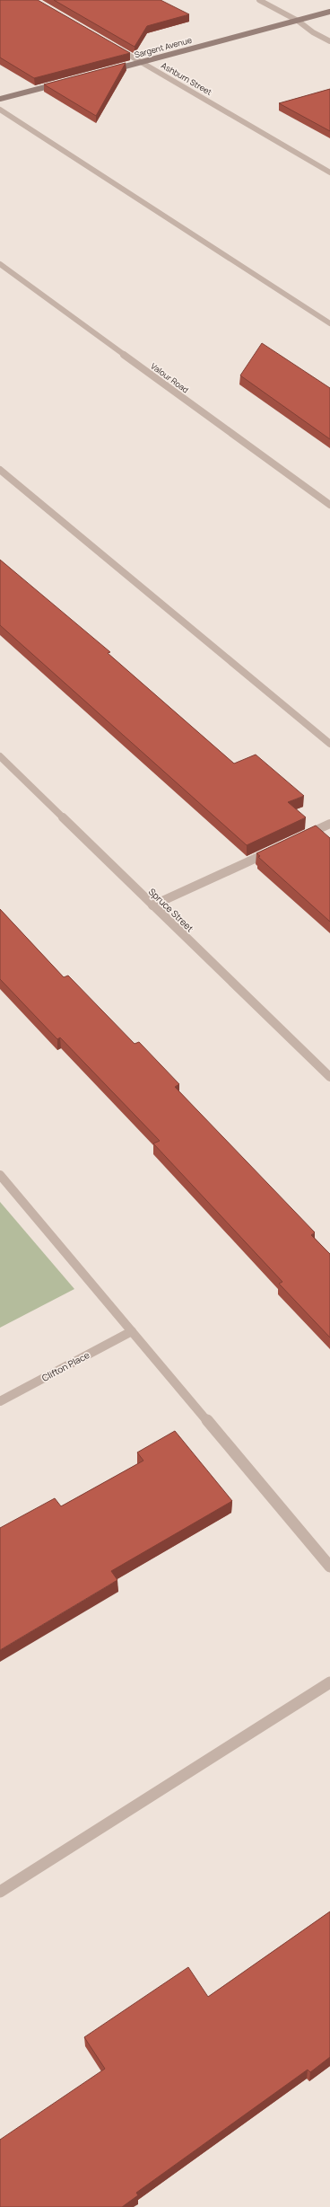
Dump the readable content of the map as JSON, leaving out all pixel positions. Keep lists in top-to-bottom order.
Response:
{
  "streets": {
    "main road": ["Sargent Avenue"],
    "street": [
      "Ashburn Street",
      "Valour Road",
      "Spruce Street",
      "Clifton Place"
    ]
  },
  "crossings": [
    ["Sargent Avenue", "Ashburn Street"]
  ]
}
